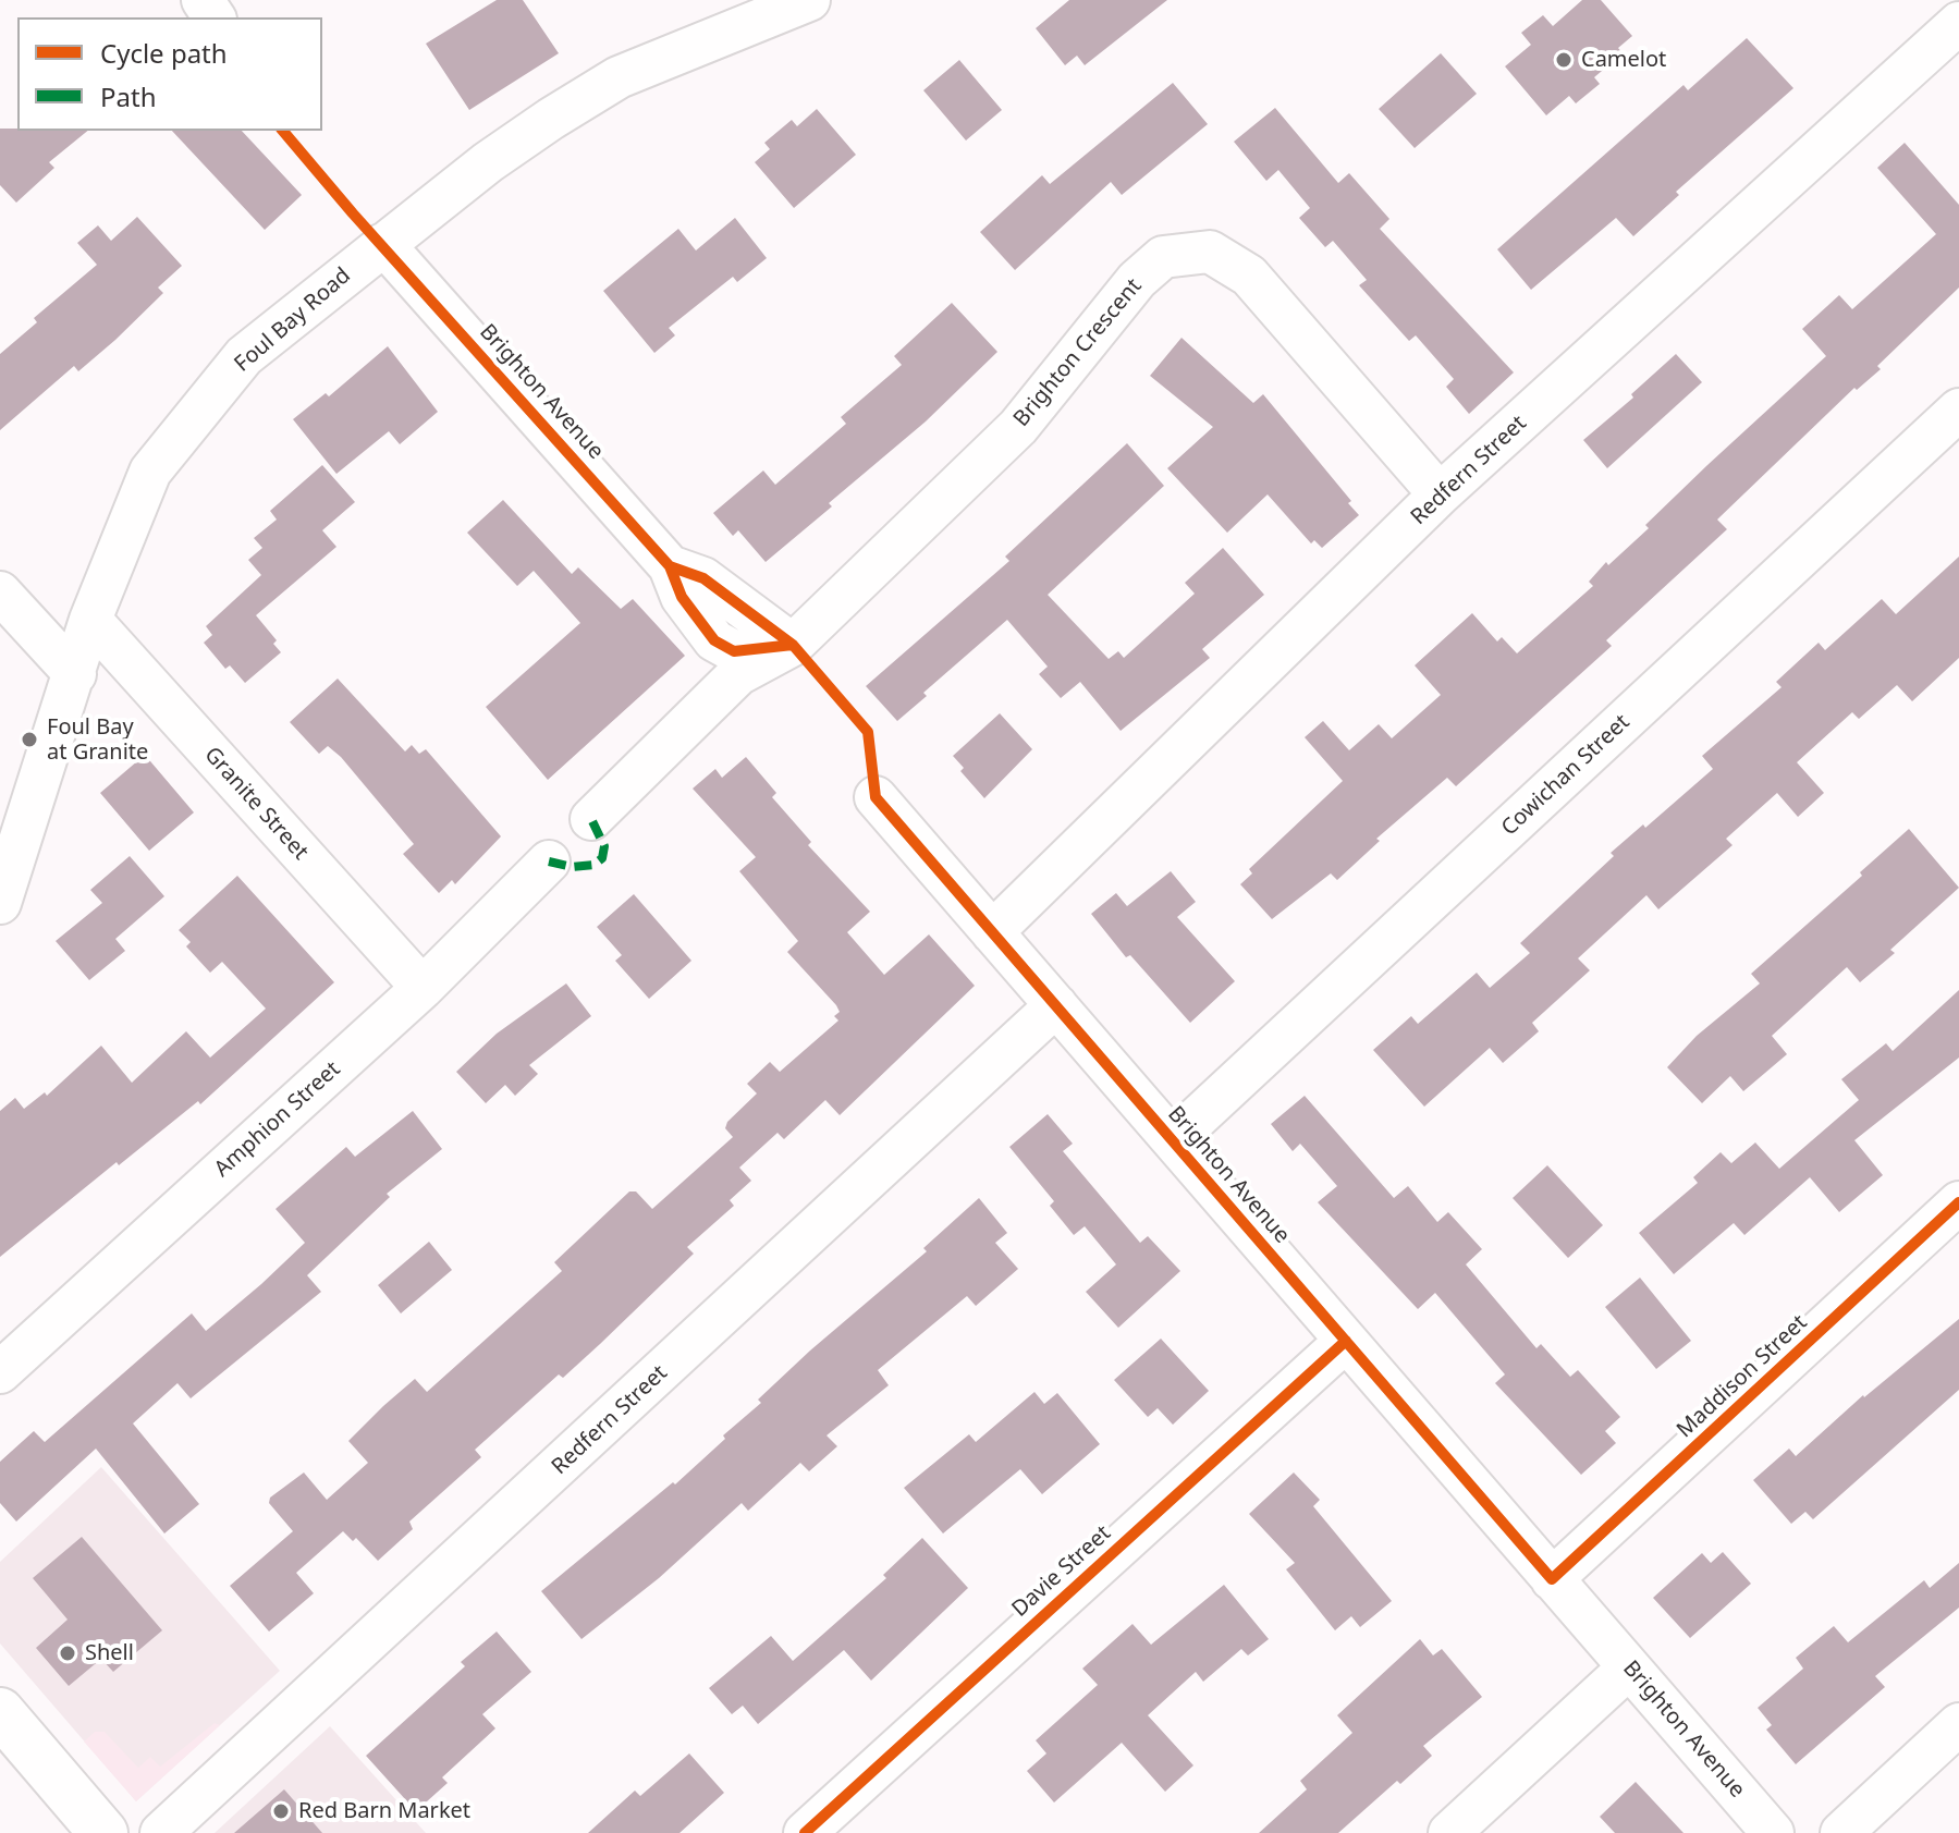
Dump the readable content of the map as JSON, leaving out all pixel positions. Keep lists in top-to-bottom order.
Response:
{
  "streets": {
    "street": [
      "Foul Bay Road",
      "Brighton Crescent",
      "Brighton Avenue",
      "Redfern Street",
      "Cowichan Street",
      "Granite Street",
      "Amphion Street",
      "Maddison Street",
      "Davie Street"
    ]
  },
  "crossings": [
    ["Foul Bay Road", "Brighton Avenue"],
    ["Foul Bay Road", "Granite Street"],
    ["Brighton Crescent", "Brighton Avenue"],
    ["Brighton Crescent", "Redfern Street"],
    ["Brighton Avenue", "Redfern Street"],
    ["Brighton Avenue", "Cowichan Street"],
    ["Brighton Avenue", "Maddison Street"],
    ["Brighton Avenue", "Davie Street"],
    ["Granite Street", "Amphion Street"]
  ],
  "places": [
    "Camelot",
    "Foul Bay at Granite",
    "Shell",
    "Red Barn Market"
  ],
  "legend": ["Cycle path", "Path"]
}
